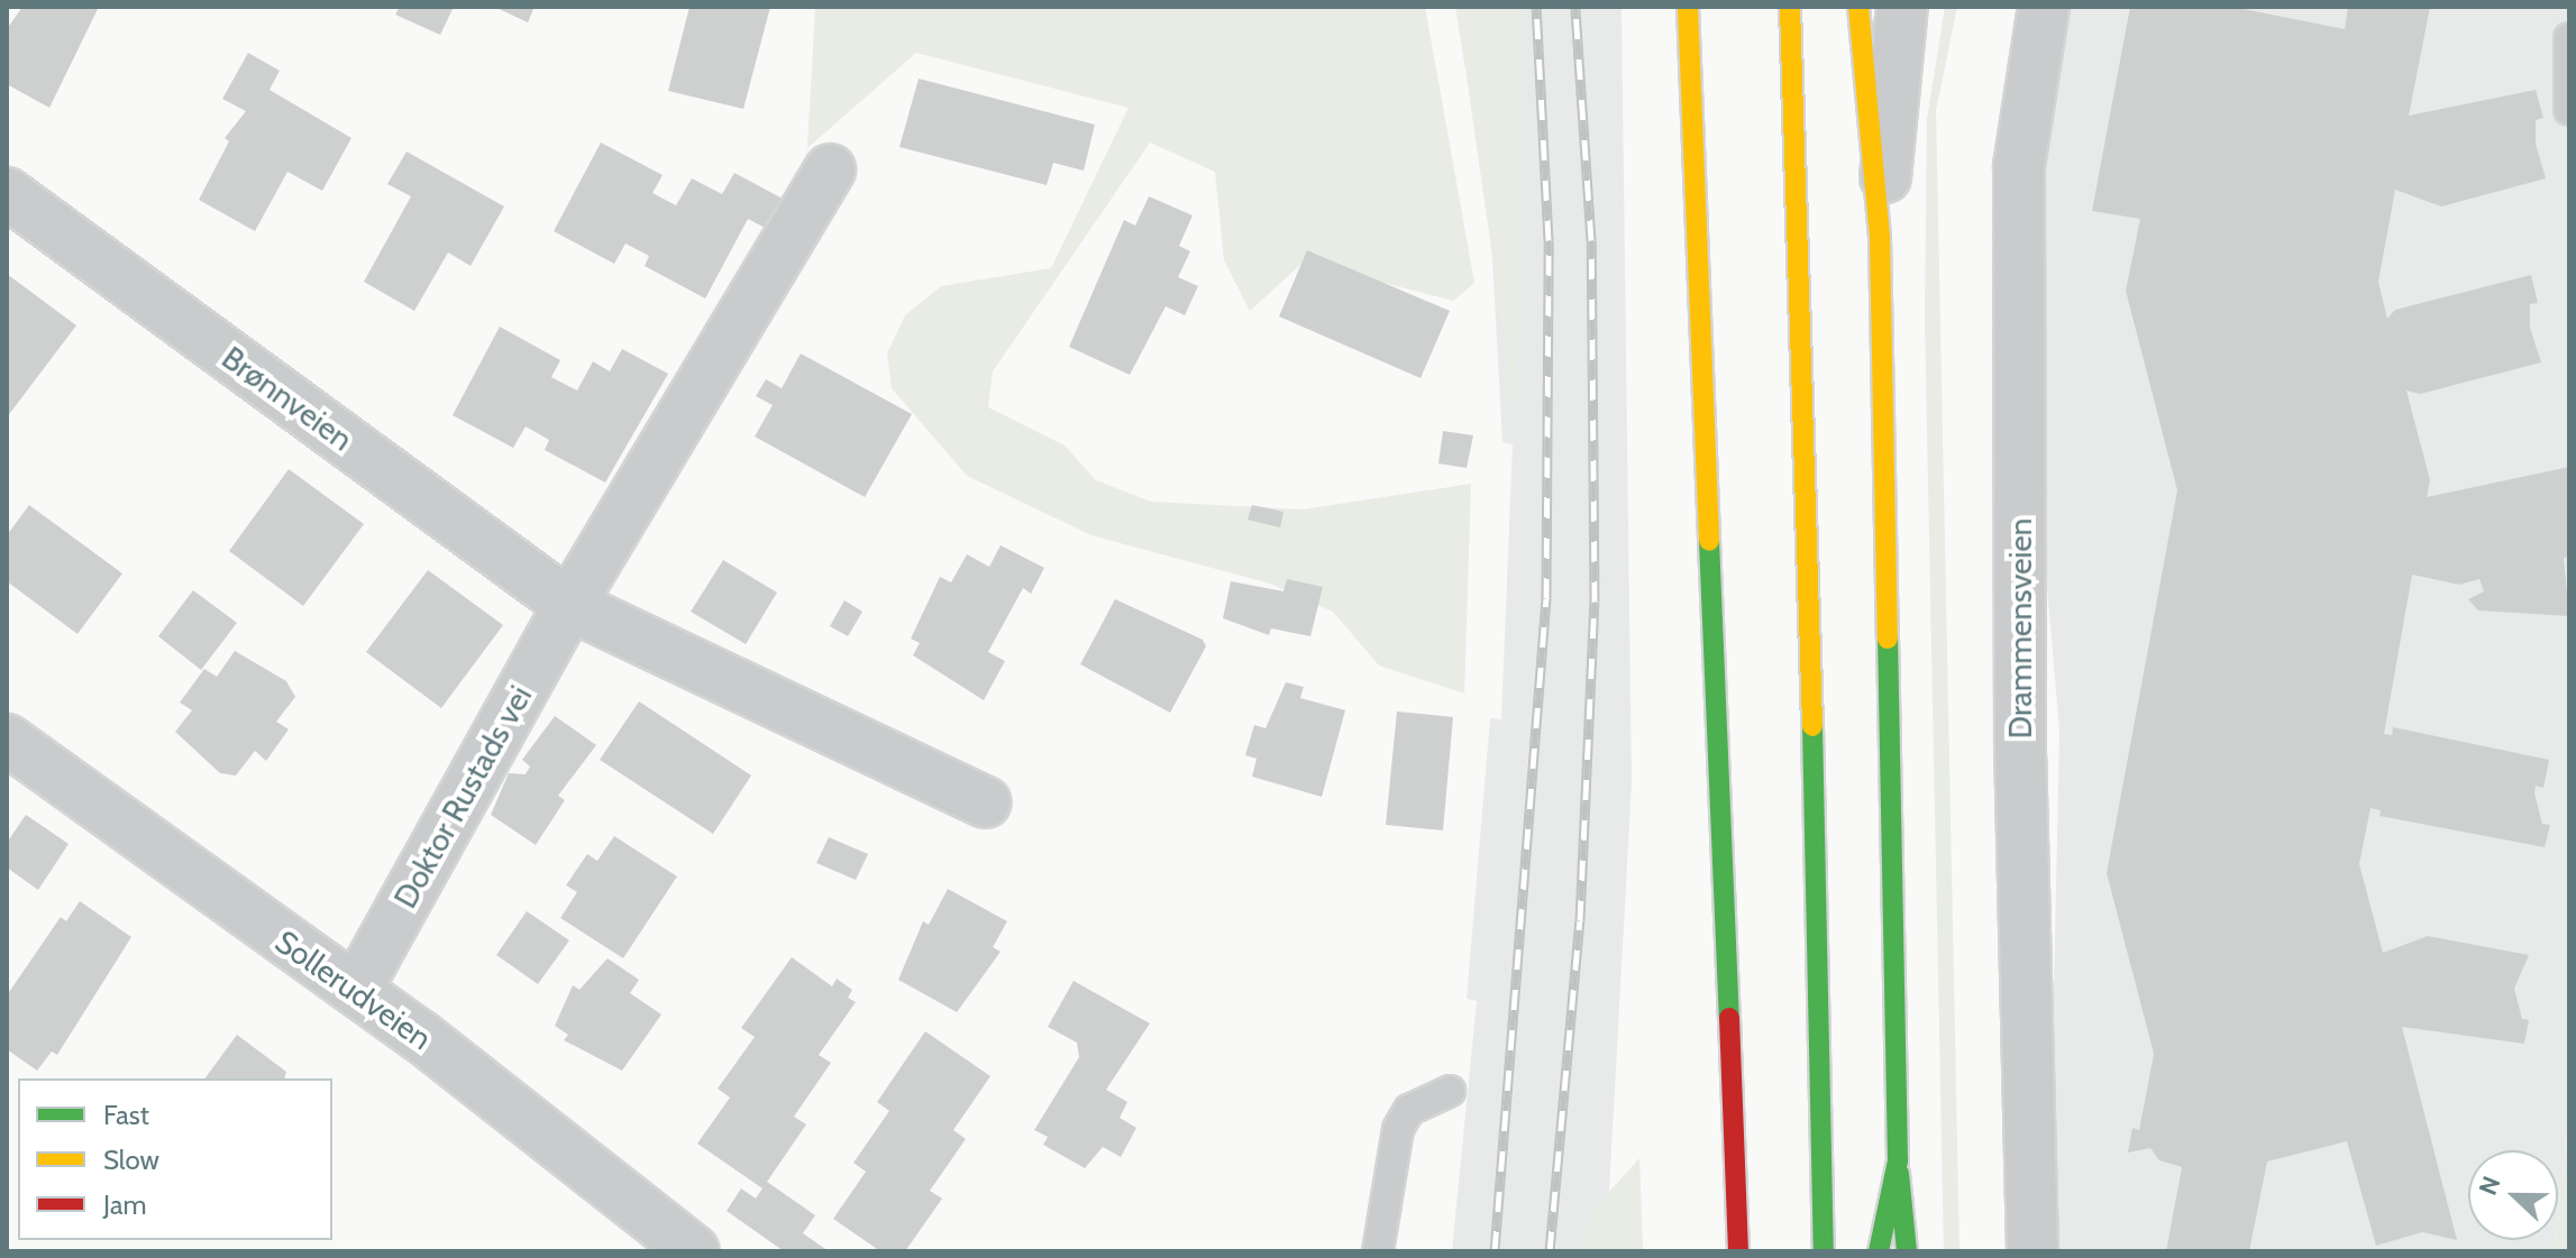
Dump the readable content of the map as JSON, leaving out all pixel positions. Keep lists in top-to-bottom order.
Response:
{
  "streets": {
    "street": [
      "Brønnveien",
      "Drammensveien",
      "Doktor Rustads vei",
      "Sollerudveien"
    ]
  },
  "crossings": [
    ["Brønnveien", "Doktor Rustads vei"],
    ["Doktor Rustads vei", "Sollerudveien"]
  ],
  "legend": ["Fast", "Slow", "Jam"],
  "north": "left"
}
